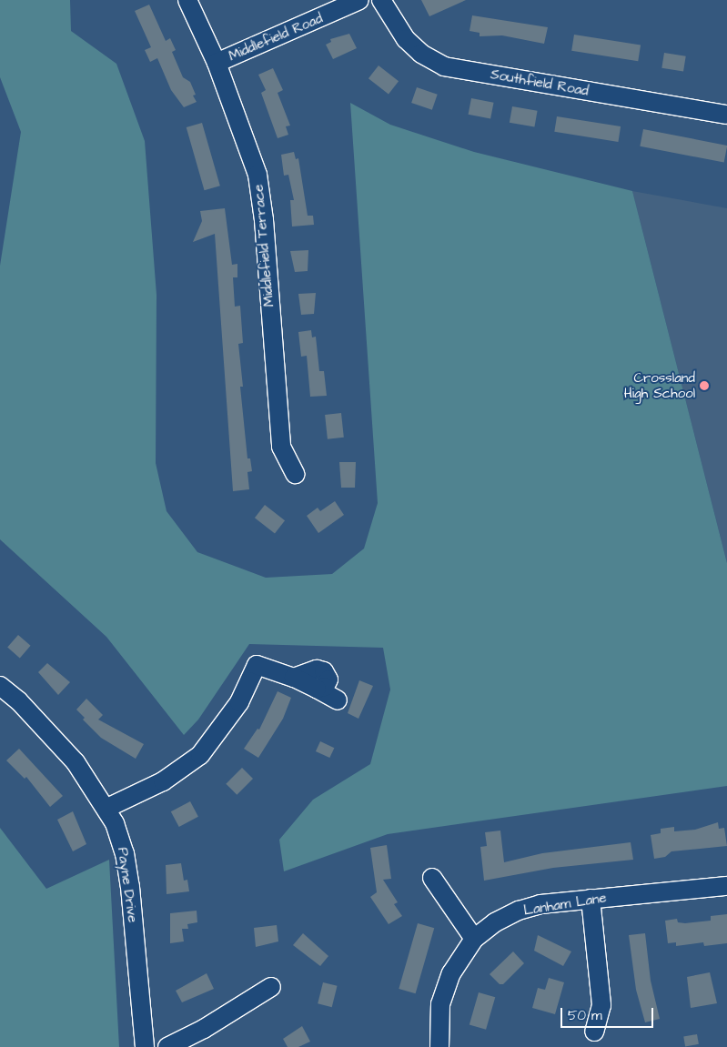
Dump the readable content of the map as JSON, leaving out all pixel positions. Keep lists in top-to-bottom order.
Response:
{
  "streets": {
    "street": [
      "Middlefield Road",
      "Southfield Road",
      "Middlefield Terrace",
      "Payne Drive",
      "Lanham Lane"
    ]
  },
  "crossings": [
    ["Middlefield Road", "Middlefield Terrace"]
  ],
  "places": ["Crossland High School"],
  "scale_bar": "50 m"
}
